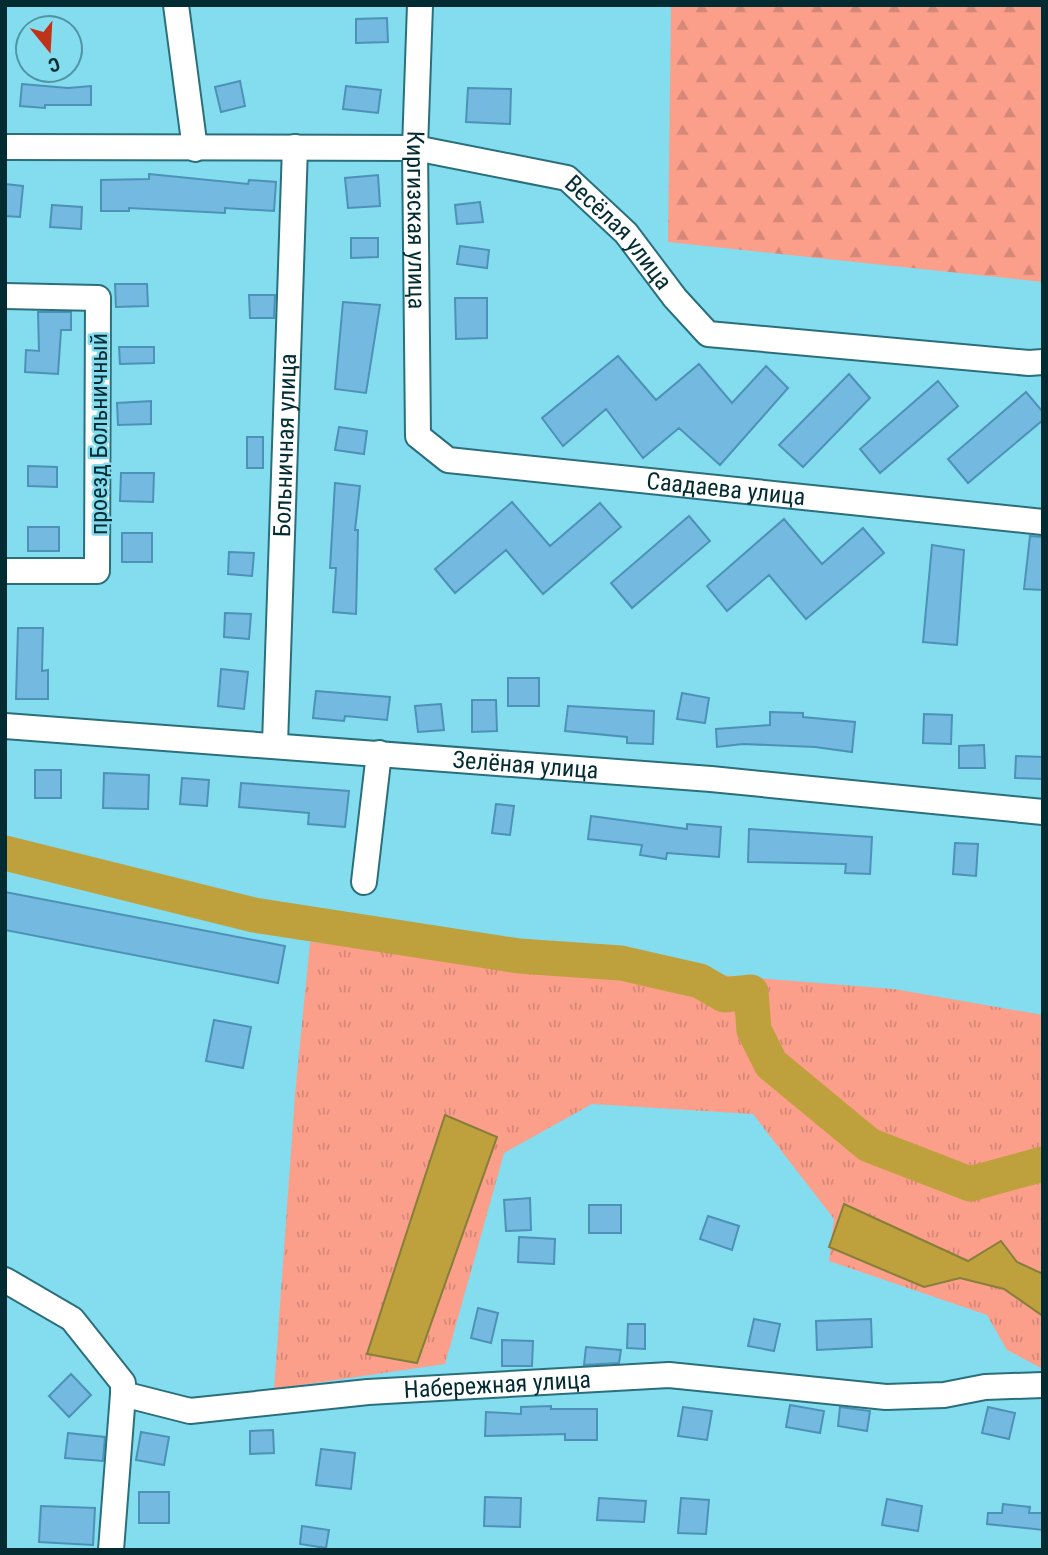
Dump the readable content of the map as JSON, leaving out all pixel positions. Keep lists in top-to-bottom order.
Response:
{
  "streets": {
    "street": [
      "Киргизская улица",
      "Весёлая улица",
      "проезд Больничный",
      "Больничная улица",
      "Саадаева улица",
      "Зелёная улица",
      "Набережная улица"
    ]
  },
  "crossings": [
    ["Киргизская улица", "Весёлая улица"],
    ["Киргизская улица", "Саадаева улица"],
    ["Весёлая улица", "Больничная улица"],
    ["Больничная улица", "Зелёная улица"]
  ],
  "north": "bottom"
}
